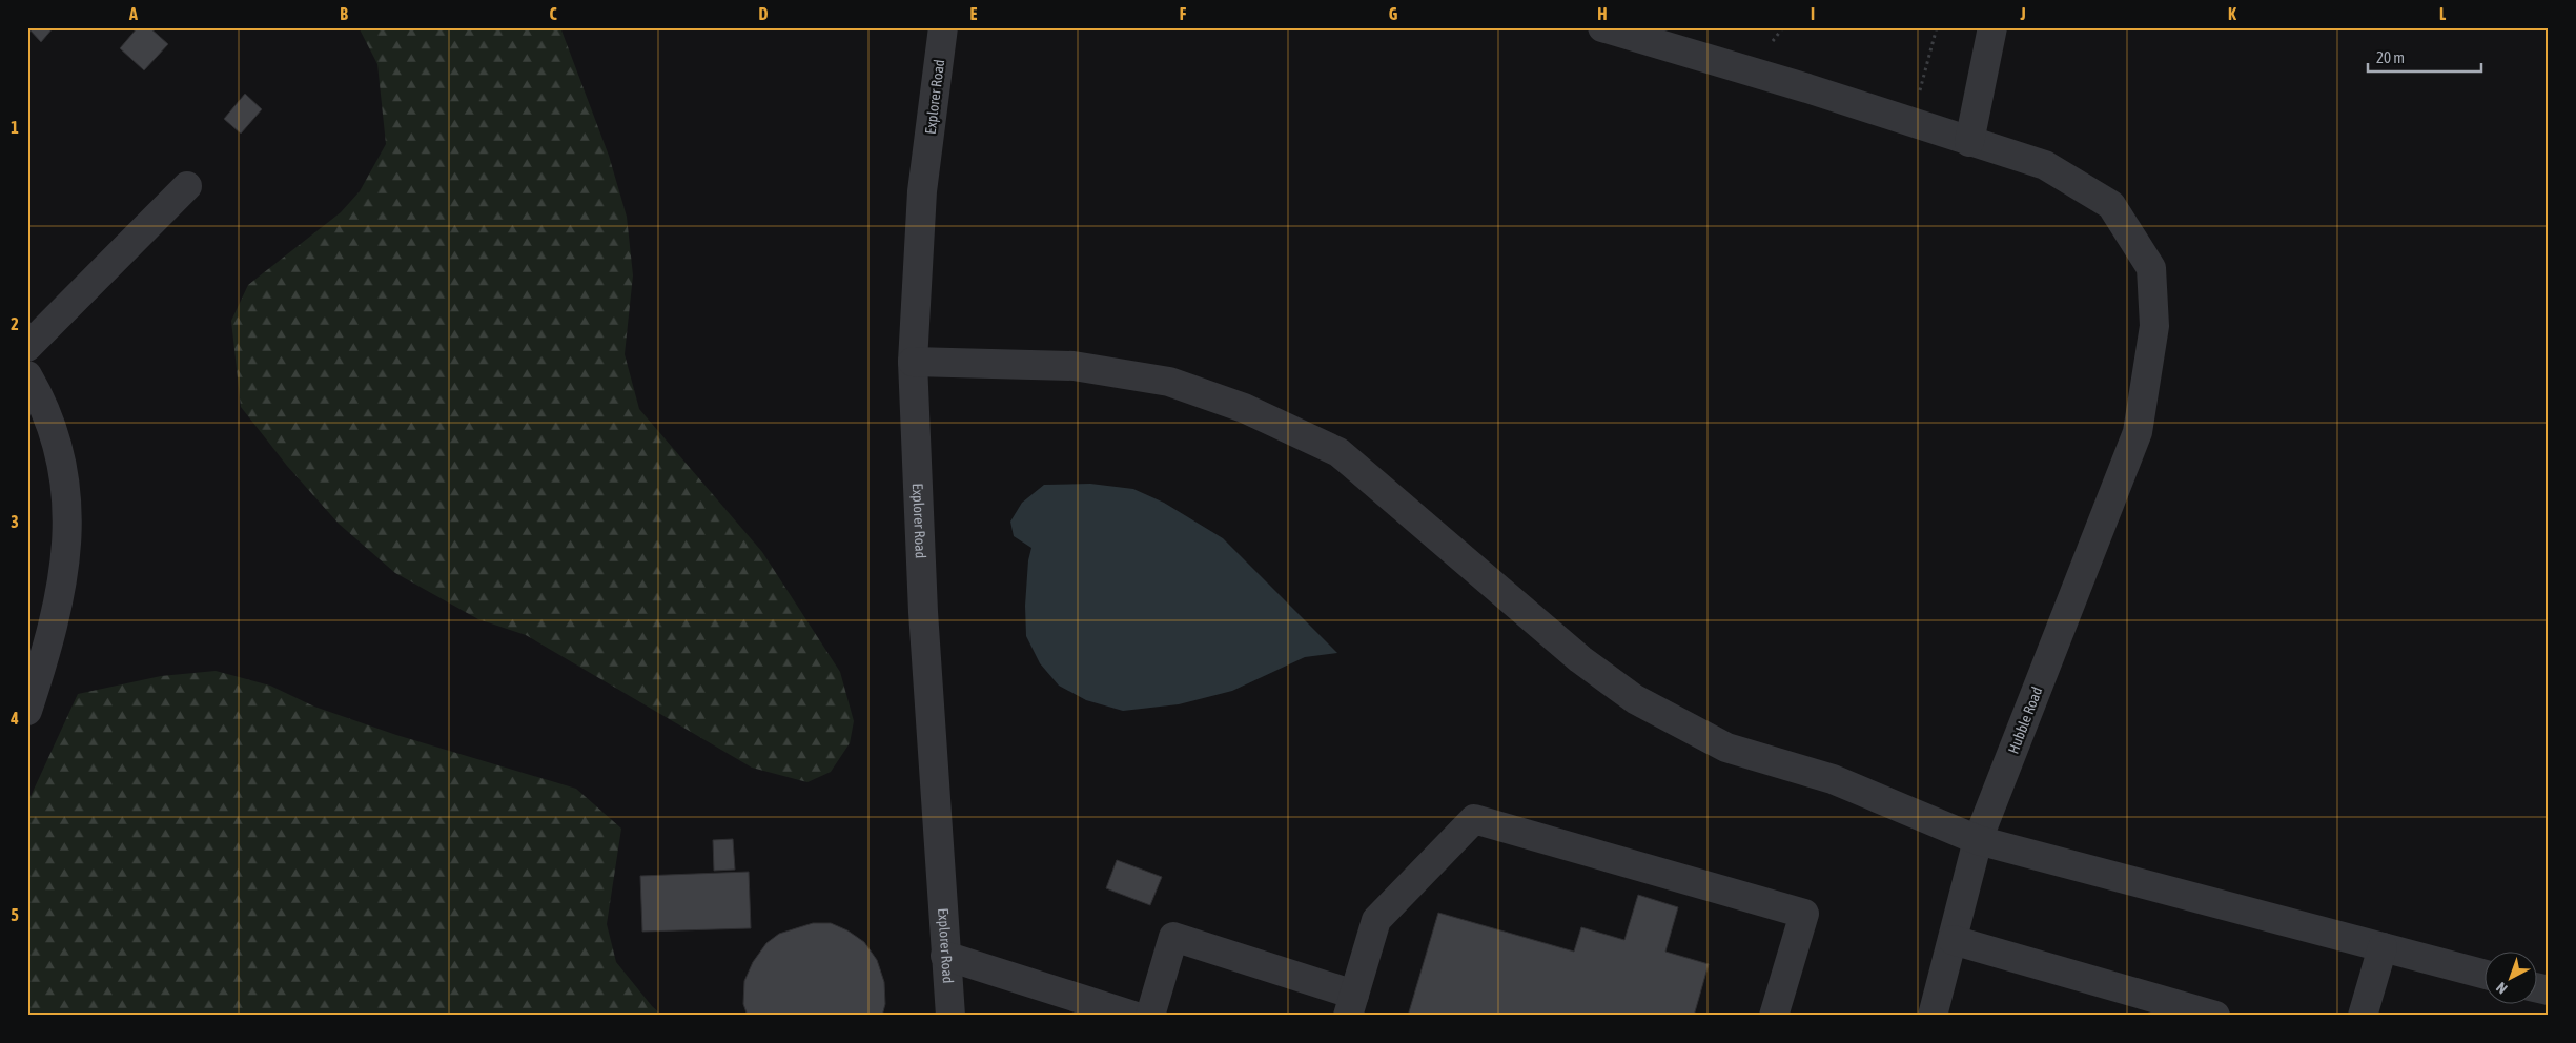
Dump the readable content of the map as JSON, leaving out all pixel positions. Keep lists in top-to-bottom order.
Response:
{
  "streets": {
    "street": ["Explorer Road", "Hubble Road"]
  },
  "scale_bar": "20 m",
  "north": "bottom left",
  "grid": {
    "columns": [
      "A",
      "B",
      "C",
      "D",
      "E",
      "F",
      "G",
      "H",
      "I",
      "J",
      "K",
      "L"
    ],
    "rows": [
      "1",
      "2",
      "3",
      "4",
      "5"
    ]
  }
}
